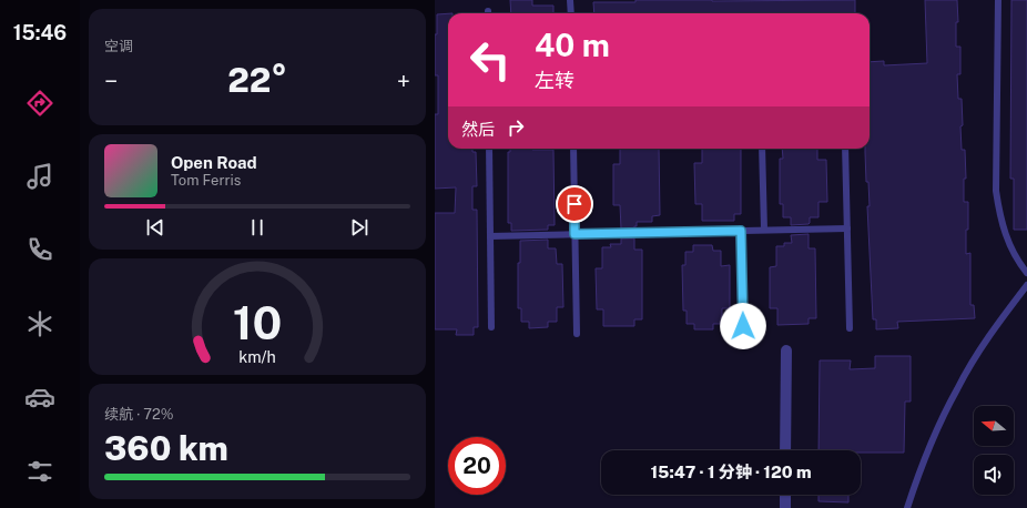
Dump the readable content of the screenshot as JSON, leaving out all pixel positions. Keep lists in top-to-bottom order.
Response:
{
  "north": "left",
  "page": {
    "tabs": "15:46",
    "tile": [
      "空调",
      ["续航 · 72%", "360 km"]
    ],
    "turn": ["40 m", "左转"],
    "heat": ["−", "22°", "+"],
    "then": "然后",
    "song": ["Open Road", "Tom Ferris"],
    "limit": "20",
    "trip": "15:47 · 1 分钟 · 120 m",
    "gauge": ["10", "km/h"]
  }
}
